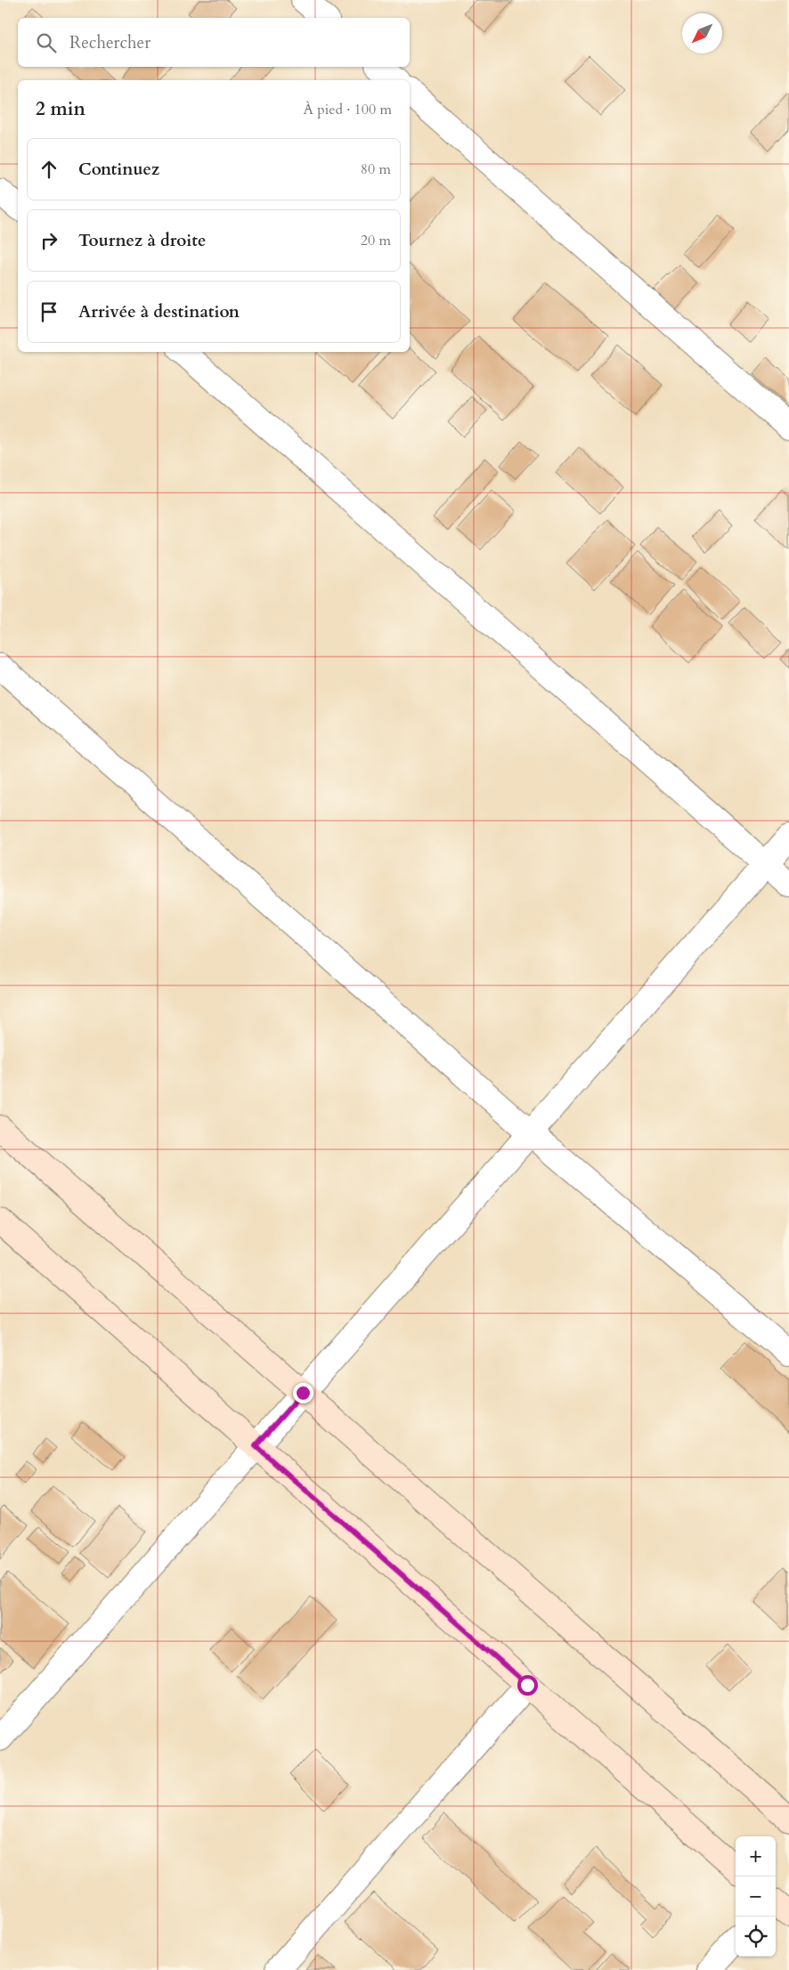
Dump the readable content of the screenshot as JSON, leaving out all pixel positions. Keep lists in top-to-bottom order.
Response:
{
  "north": "bottom left",
  "page": {
    "search": "Rechercher",
    "heading": ["2 min", "À pied · 100 m"],
    "list": [
      ["Continuez", "80 m"],
      ["Tournez à droite", "20 m"],
      "Arrivée à destination"
    ],
    "map_buttons": ["+", "−"]
  }
}
